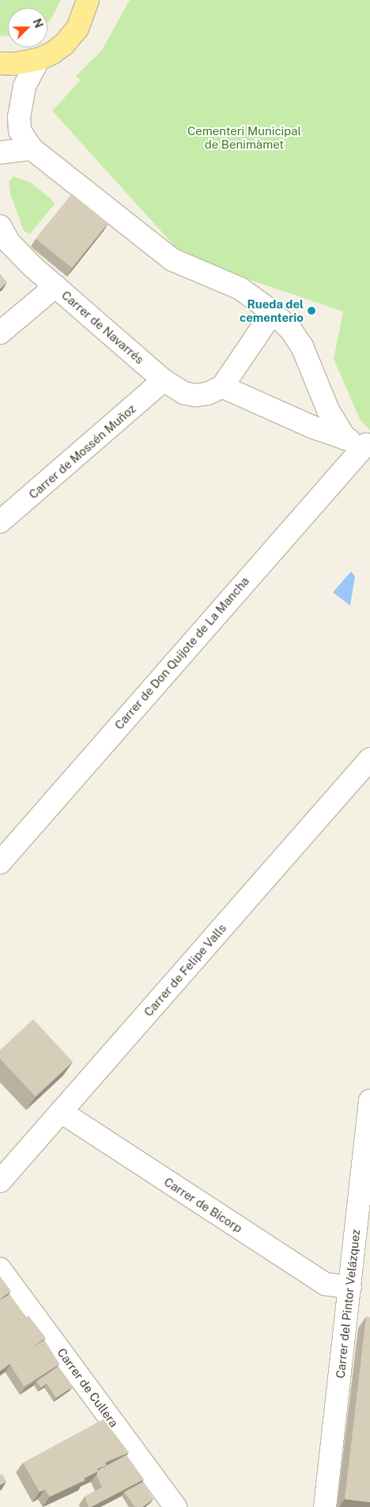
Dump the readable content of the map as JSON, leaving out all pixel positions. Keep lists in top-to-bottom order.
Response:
{
  "streets": {
    "street": [
      "Carrer de Navarrés",
      "Carrer de Mossén Muñoz",
      "Carrer de Don Quijote de La Mancha",
      "Carrer de Felipe Valls",
      "Carrer de Bicorp",
      "Carrer del Pintor Velázquez",
      "Carrer de Cullera"
    ]
  },
  "crossings": [
    ["Carrer de Navarrés", "Carrer de Mossén Muñoz"],
    ["Carrer de Felipe Valls", "Carrer de Bicorp"],
    ["Carrer de Bicorp", "Carrer del Pintor Velázquez"]
  ],
  "parks": ["Cementeri Municipal de Benimàmet"],
  "places": ["Rueda del cementerio"],
  "north": "top right"
}
